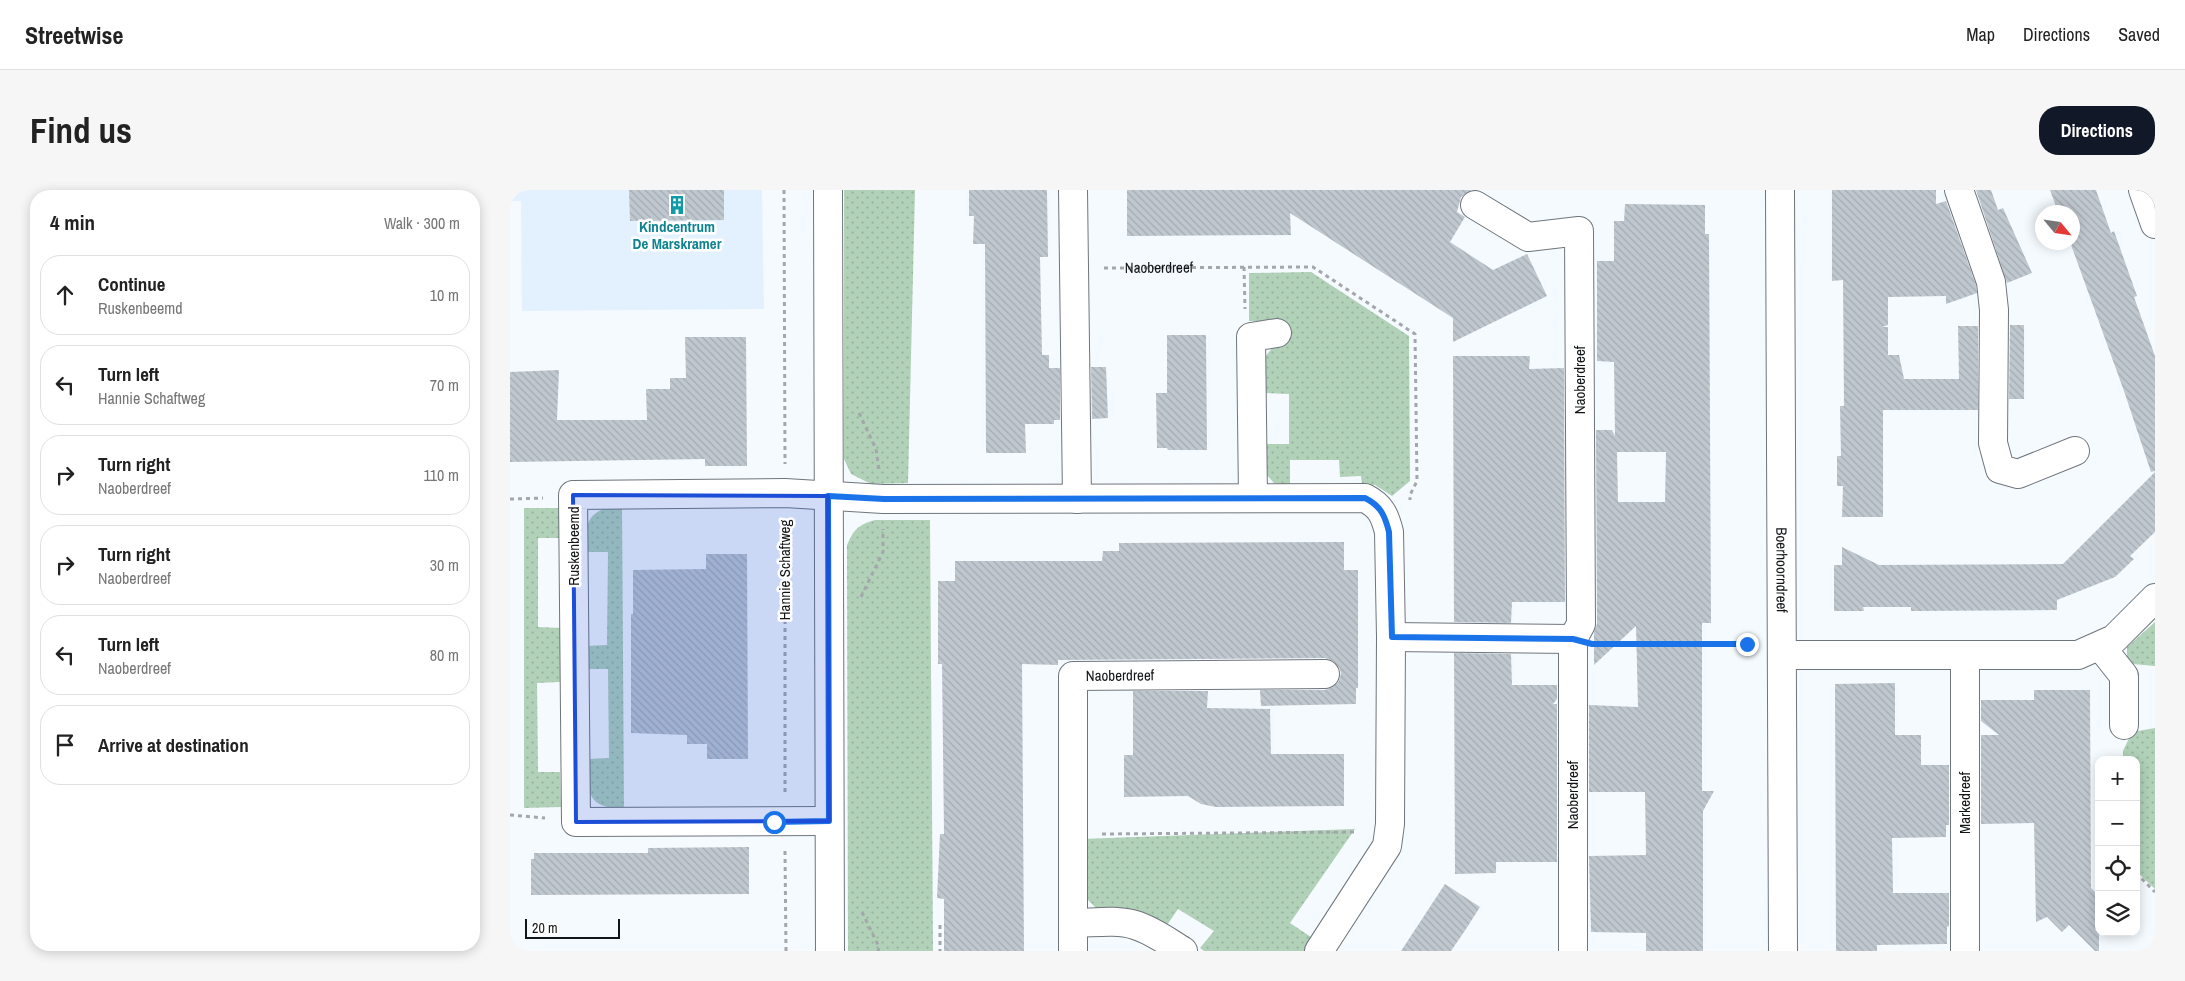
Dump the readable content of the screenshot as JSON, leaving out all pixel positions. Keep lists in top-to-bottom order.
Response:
{
  "streets": {
    "street": [
      "Naoberdreef",
      "Ruskenbeemd",
      "Boerhoorndreef",
      "Markedreef"
    ],
    "path": ["Hannie Schaftweg"]
  },
  "crossings": [
    ["Ruskenbeemd", "Hannie Schaftweg"]
  ],
  "places": {
    "building": ["Kindcentrum De Marskramer"]
  },
  "scale_bar": "20 m",
  "north": "bottom right",
  "page": {
    "header": "Streetwise",
    "nav": ["Map", "Directions", "Saved"],
    "buttons": "Directions",
    "title": "Find us",
    "heading": ["4 min", "Walk · 300 m"],
    "list": [
      ["Continue", "Ruskenbeemd", "10 m"],
      ["Turn left", "Hannie Schaftweg", "70 m"],
      ["Turn right", "Naoberdreef", "110 m"],
      ["Turn right", "Naoberdreef", "30 m"],
      ["Turn left", "Naoberdreef", "80 m"],
      "Arrive at destination"
    ],
    "map_buttons": ["+", "−"],
    "scale": "20 m"
  }
}
